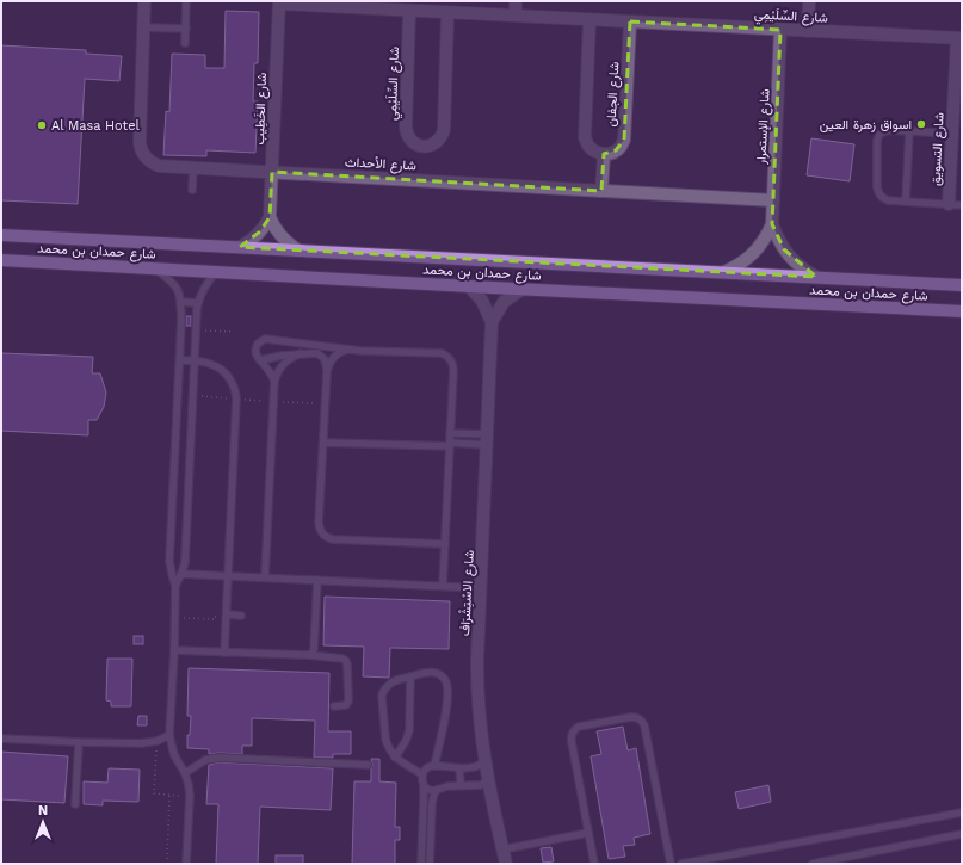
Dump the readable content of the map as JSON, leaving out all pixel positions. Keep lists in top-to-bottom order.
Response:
{
  "streets": {
    "main road": ["شارع حمدان بن محمد"],
    "street": [
      "شارع السِّلَيْمِي",
      "شارع الجفان",
      "شارع الخَطِيب",
      "شارع الإستمرار",
      "شارع التسويق",
      "شارع الأحداث",
      "شارع الاسْتِشْرَاف"
    ]
  },
  "crossings": [
    ["شارع السِّلَيْمِي", "شارع الجفان"],
    ["شارع السِّلَيْمِي", "شارع الخَطِيب"],
    ["شارع السِّلَيْمِي", "شارع الإستمرار"],
    ["شارع السِّلَيْمِي", "شارع التسويق"],
    ["شارع الخَطِيب", "شارع الأحداث"],
    ["شارع الإستمرار", "شارع الأحداث"],
    ["شارع الإستمرار", "شارع حمدان بن محمد"],
    ["شارع حمدان بن محمد", "شارع الاسْتِشْرَاف"]
  ],
  "places": ["اسواق زهرة العين", "Al Masa Hotel"],
  "north": "top"
}
